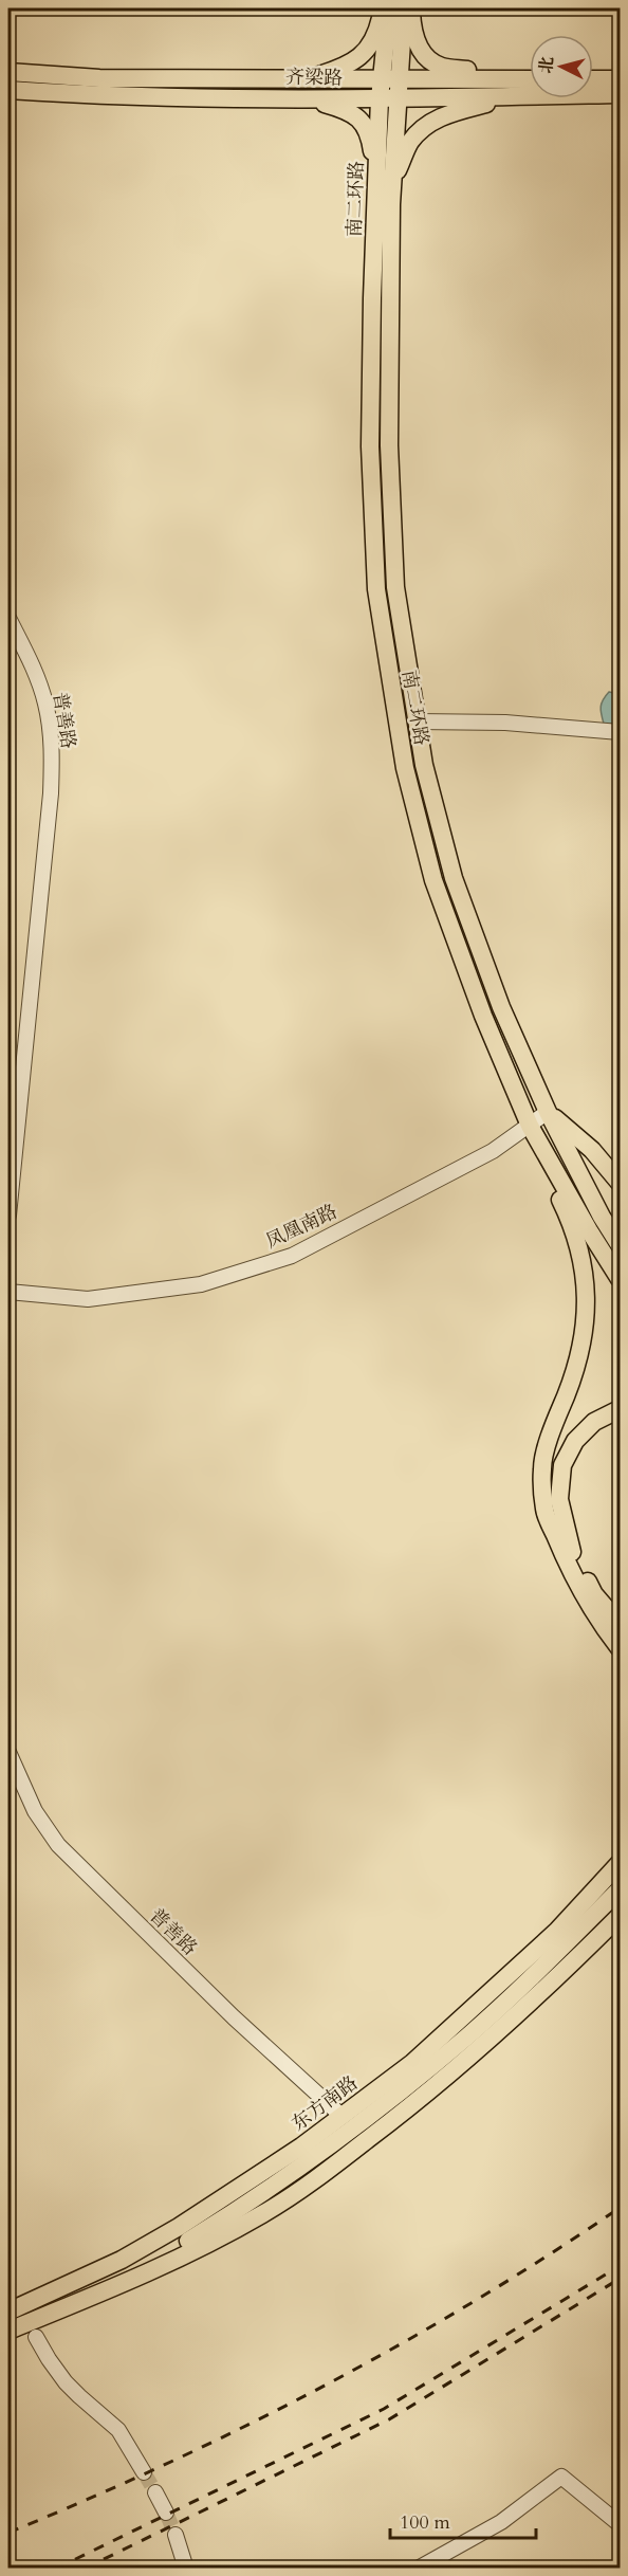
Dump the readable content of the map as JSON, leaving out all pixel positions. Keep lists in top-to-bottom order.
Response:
{
  "streets": {
    "main road": ["齐梁路", "南二环路", "东方南路"],
    "street": ["普善路", "凤凰南路"]
  },
  "crossings": [
    ["齐梁路", "南二环路"],
    ["南二环路", "凤凰南路"],
    ["普善路", "东方南路"]
  ],
  "scale_bar": "100 m",
  "north": "left"
}
